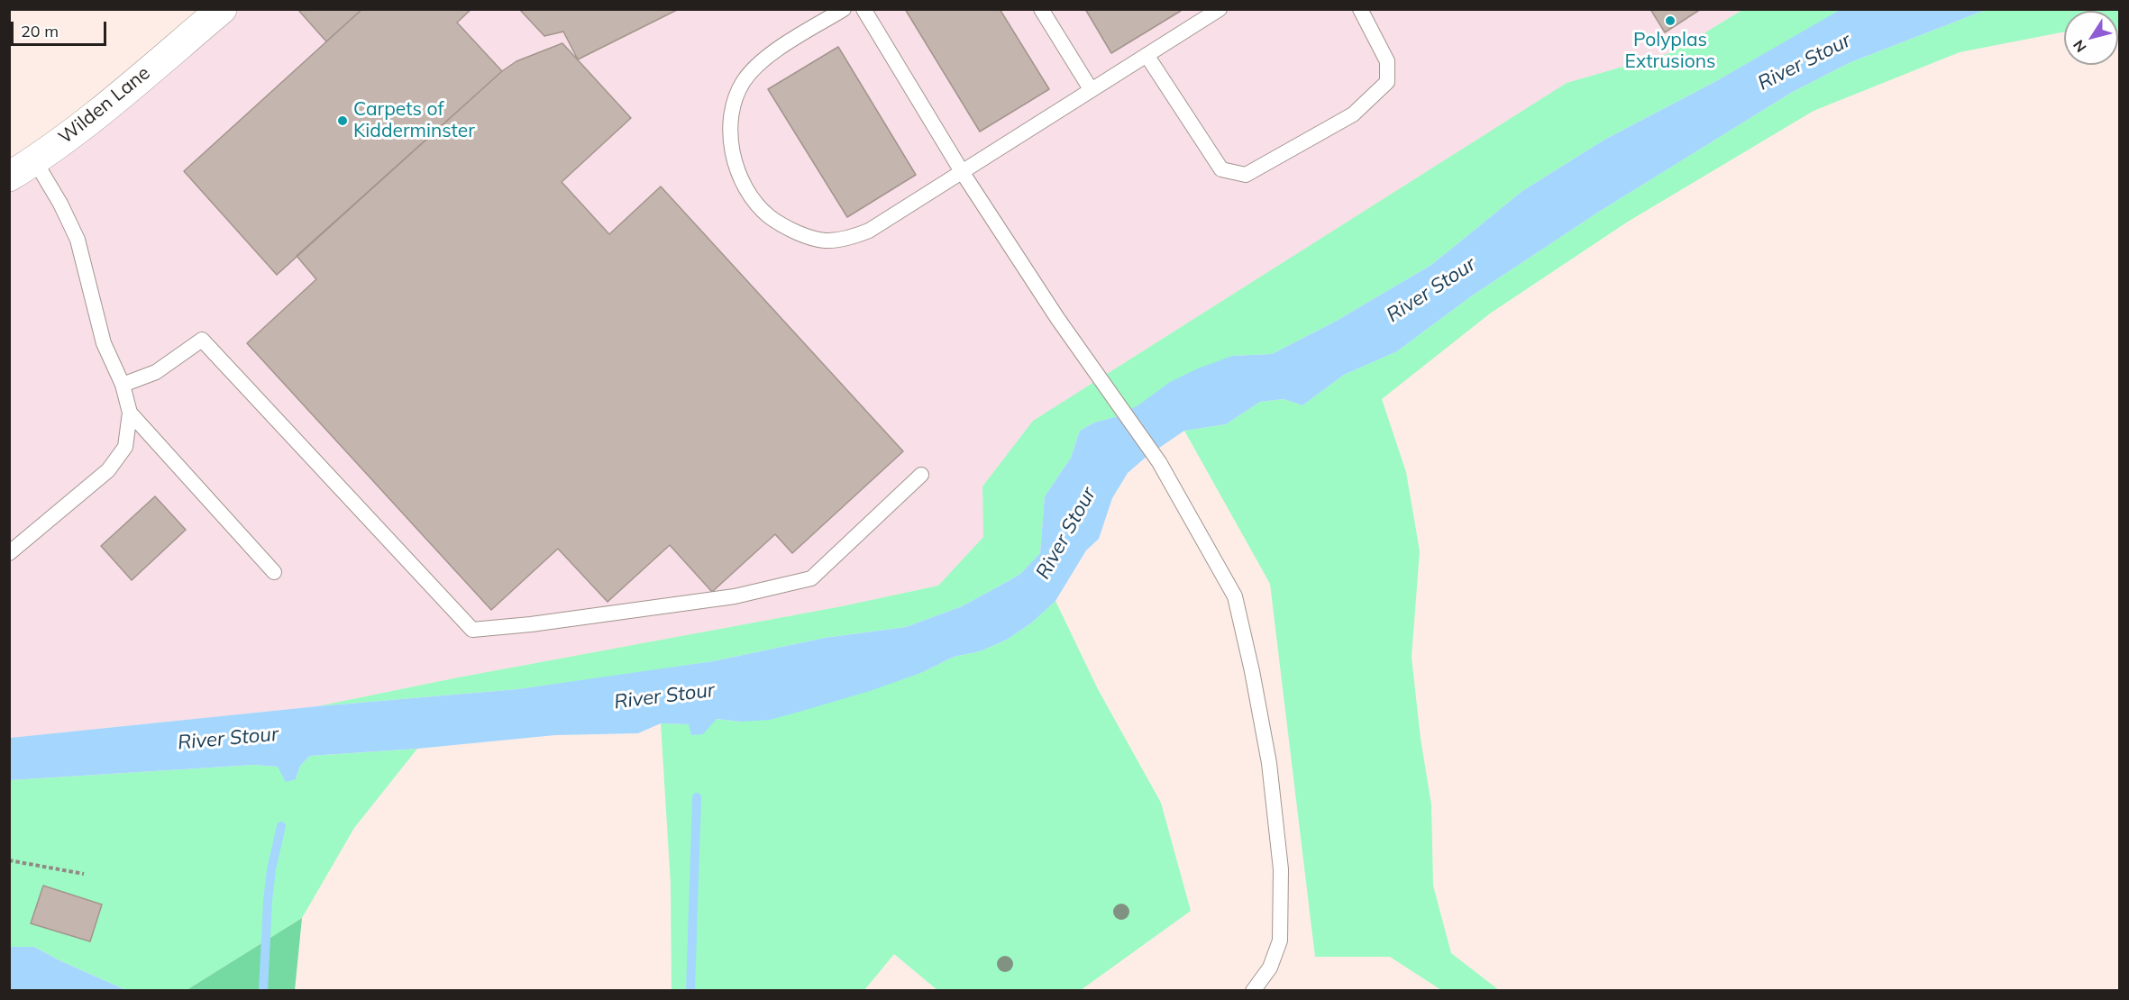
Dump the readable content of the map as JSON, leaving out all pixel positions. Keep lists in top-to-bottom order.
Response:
{
  "streets": {
    "street": ["Wilden Lane"]
  },
  "water": ["River Stour"],
  "places": ["Polyplas Extrusions", "Carpets of Kidderminster"],
  "scale_bar": "20 m",
  "north": "bottom left"
}
